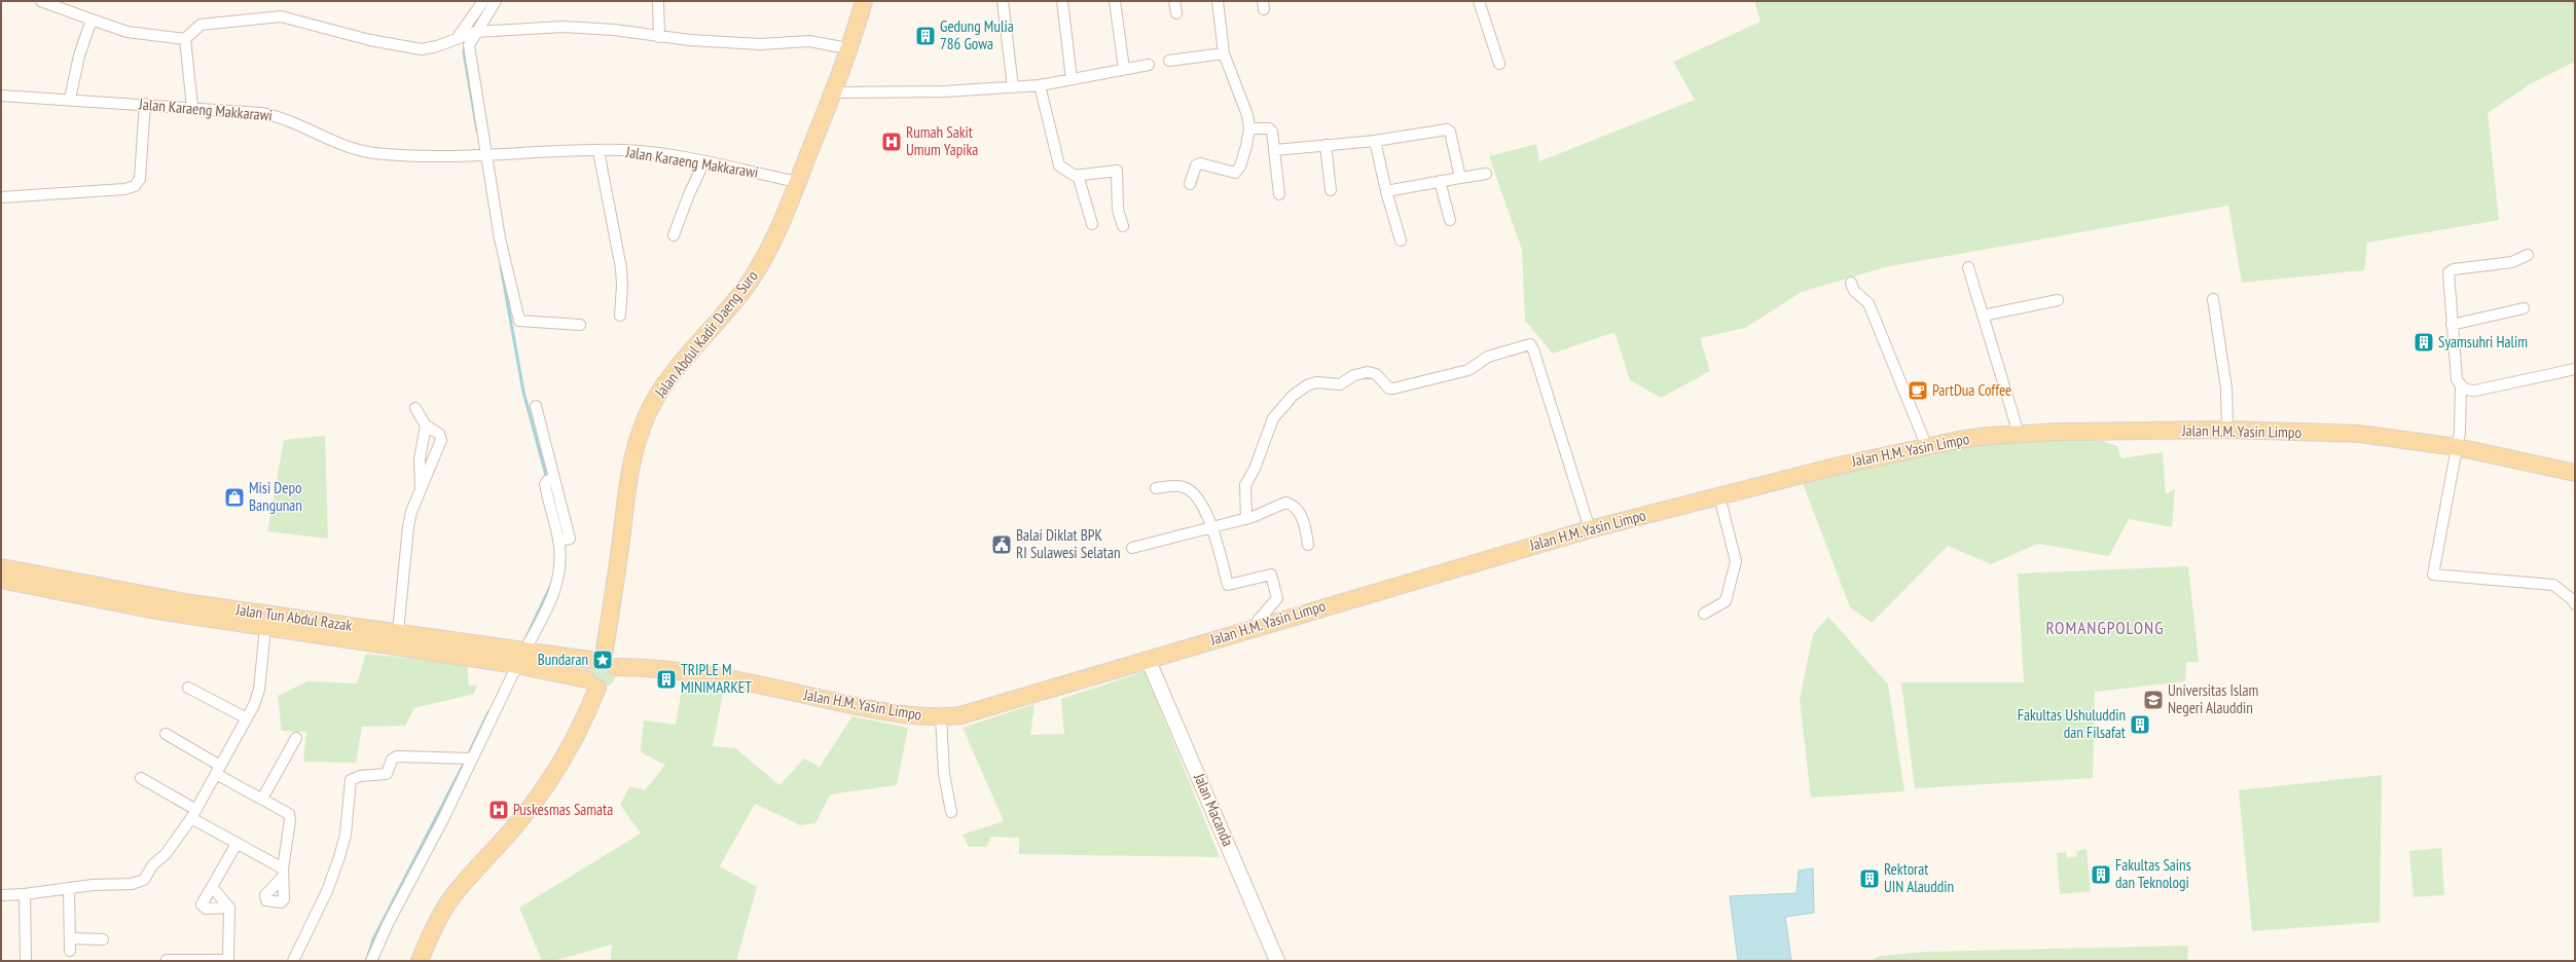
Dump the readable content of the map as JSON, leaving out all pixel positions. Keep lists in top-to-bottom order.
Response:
{
  "streets": {
    "main road": ["Jalan Abdul Kadir Daeng Suro", "Jalan H.M. Yasin Limpo", "Jalan Tun Abdul Razak"],
    "street": ["Jalan Karaeng Makkarawi", "Jalan Macanda"]
  },
  "crossings": [
    ["Jalan Karaeng Makkarawi", "Jalan Abdul Kadir Daeng Suro"],
    ["Jalan Abdul Kadir Daeng Suro", "Jalan H.M. Yasin Limpo"],
    ["Jalan Abdul Kadir Daeng Suro", "Jalan Tun Abdul Razak"],
    ["Jalan H.M. Yasin Limpo", "Jalan Tun Abdul Razak"],
    ["Jalan H.M. Yasin Limpo", "Jalan Macanda"]
  ],
  "districts": ["ROMANGPOLONG"],
  "places": {
    "building": [
      "Gedung Mulia 786 Gowa",
      "Syamsuhri Halim",
      "TRIPLE M MINIMARKET",
      "Fakultas Ushuluddin dan Filsafat",
      "Fakultas Sains dan Teknologi",
      "Rektorat UIN Alauddin"
    ],
    "hospital": ["Rumah Sakit Umum Yapika", "Puskesmas Samata"],
    "cafe": ["PartDua Coffee"],
    "shop": ["Misi Depo Bangunan"],
    "public building": ["Balai Diklat BPK RI Sulawesi Selatan"],
    "place": ["Bundaran"],
    "school or university": ["Universitas Islam Negeri Alauddin"]
  }
}
